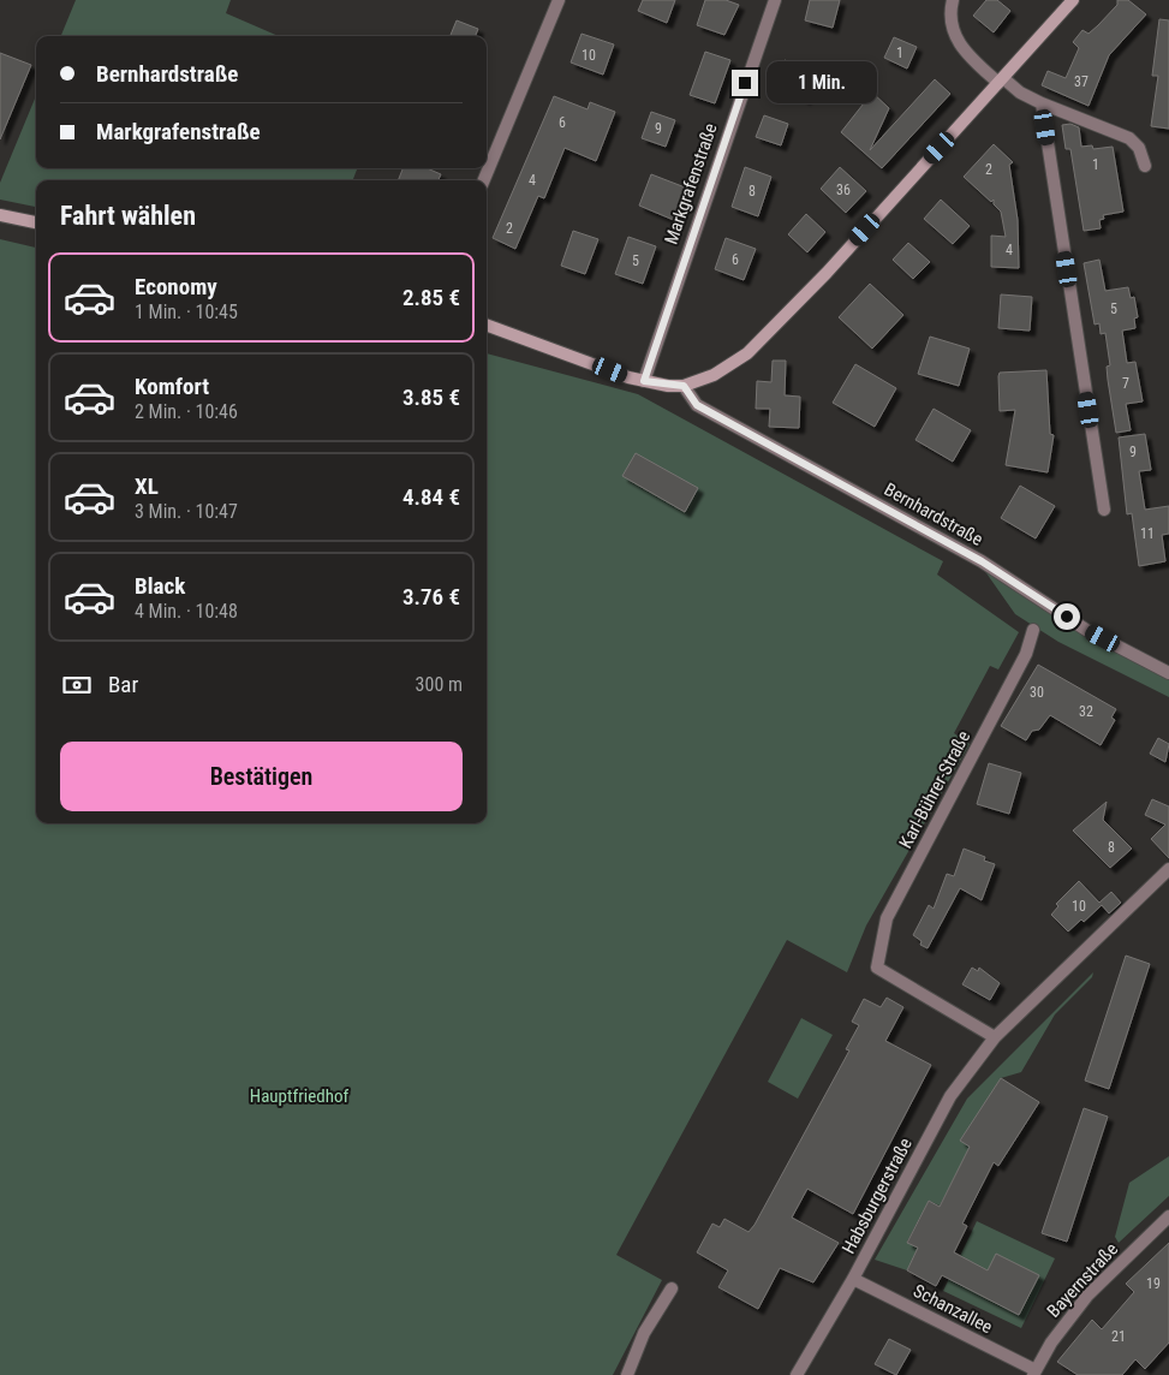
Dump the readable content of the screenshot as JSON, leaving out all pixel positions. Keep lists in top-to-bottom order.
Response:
{
  "streets": {
    "street": [
      "Markgrafenstraße",
      "Bernhardstraße",
      "Karl-Bührer-Straße",
      "Habsburgerstraße",
      "Bayernstraße",
      "Schanzallee"
    ]
  },
  "crossings": [
    ["Karl-Bührer-Straße", "Habsburgerstraße"],
    ["Habsburgerstraße", "Schanzallee"],
    ["Bayernstraße", "Schanzallee"]
  ],
  "parks": ["Hauptfriedhof"],
  "house_numbers": [
    "1",
    "10",
    "37",
    "6",
    "9",
    "1",
    "2",
    "4",
    "36",
    "8",
    "2",
    "4",
    "6",
    "5",
    "5",
    "7",
    "9",
    "11",
    "30",
    "32",
    "8",
    "10",
    "19",
    "21"
  ],
  "page": {
    "banner": ["Bernhardstraße", "Markgrafenstraße"],
    "bubble": "1 Min.",
    "heading": "Fahrt wählen",
    "list": [
      {
        "name": "Economy",
        "note": "1 Min. · 10:45",
        "value": "2.85 €"
      },
      {
        "name": "Komfort",
        "note": "2 Min. · 10:46",
        "value": "3.85 €"
      },
      {
        "name": "XL",
        "note": "3 Min. · 10:47",
        "value": "4.84 €"
      },
      {
        "name": "Black",
        "note": "4 Min. · 10:48",
        "value": "3.76 €"
      }
    ],
    "pay": ["Bar", "300 m"],
    "buttons": "Bestätigen"
  }
}
